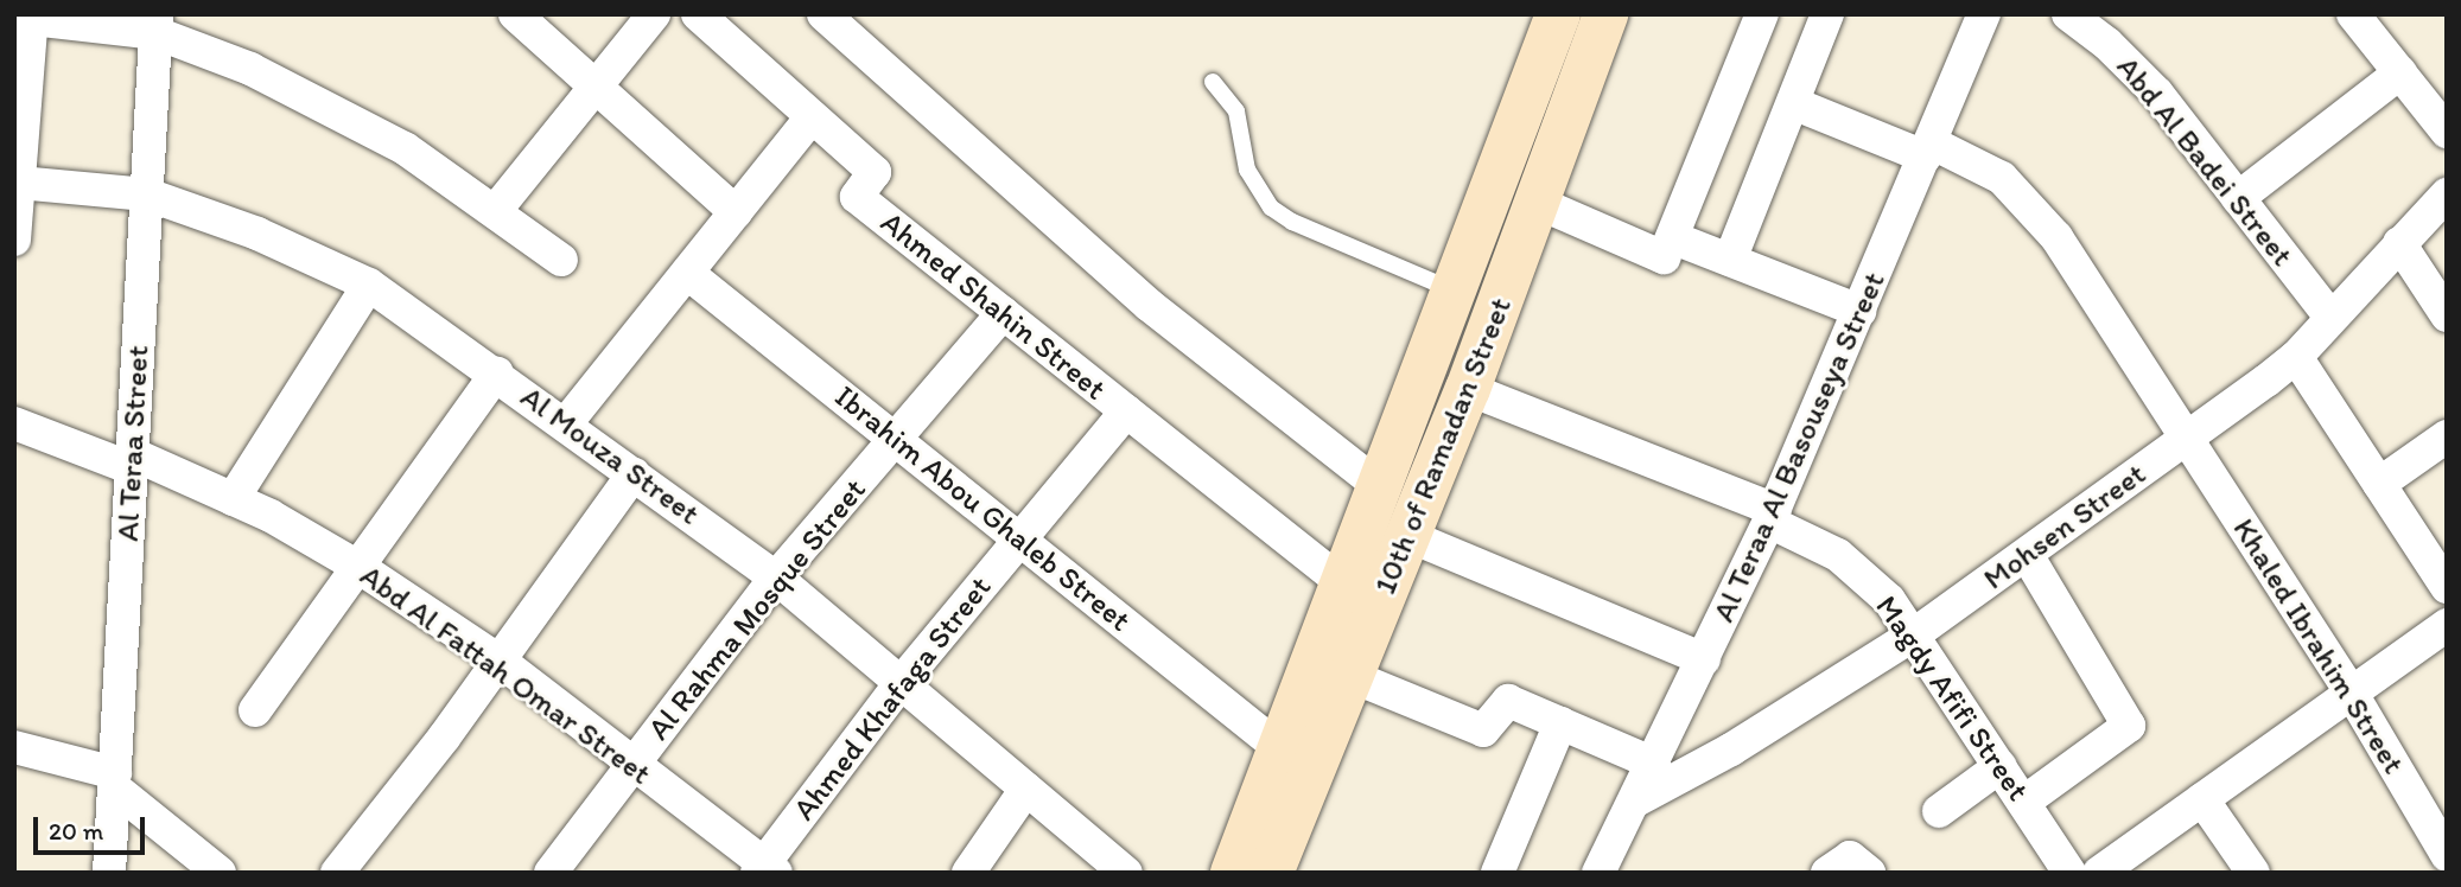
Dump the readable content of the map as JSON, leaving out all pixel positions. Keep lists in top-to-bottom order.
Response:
{
  "streets": {
    "main road": ["10th of Ramadan Street"],
    "street": [
      "Abd Al Badei Street",
      "Ahmed Shahin Street",
      "Al Teraa Street",
      "Al Teraa Al Basouseya Street",
      "Al Mouza Street",
      "Ibrahim Abou Ghaleb Street",
      "Mohsen Street",
      "Al Rahma Mosque Street",
      "Khaled Ibrahim Street",
      "Abd Al Fattah Omar Street",
      "Ahmed Khafaga Street",
      "Magdy Afifi Street"
    ]
  },
  "crossings": [
    ["Abd Al Badei Street", "Mohsen Street"],
    ["Ahmed Shahin Street", "10th of Ramadan Street"],
    ["Ahmed Shahin Street", "Al Rahma Mosque Street"],
    ["Ahmed Shahin Street", "Ahmed Khafaga Street"],
    ["Al Teraa Street", "Al Mouza Street"],
    ["Al Teraa Street", "Abd Al Fattah Omar Street"],
    ["10th of Ramadan Street", "Ibrahim Abou Ghaleb Street"],
    ["10th of Ramadan Street", "Magdy Afifi Street"],
    ["Al Teraa Al Basouseya Street", "Mohsen Street"],
    ["Al Teraa Al Basouseya Street", "Khaled Ibrahim Street"],
    ["Al Teraa Al Basouseya Street", "Magdy Afifi Street"],
    ["Al Mouza Street", "Al Rahma Mosque Street"],
    ["Al Mouza Street", "Ahmed Khafaga Street"],
    ["Ibrahim Abou Ghaleb Street", "Al Rahma Mosque Street"],
    ["Ibrahim Abou Ghaleb Street", "Ahmed Khafaga Street"],
    ["Mohsen Street", "Khaled Ibrahim Street"],
    ["Mohsen Street", "Magdy Afifi Street"],
    ["Al Rahma Mosque Street", "Abd Al Fattah Omar Street"],
    ["Abd Al Fattah Omar Street", "Ahmed Khafaga Street"]
  ],
  "scale_bar": "20 m"
}
